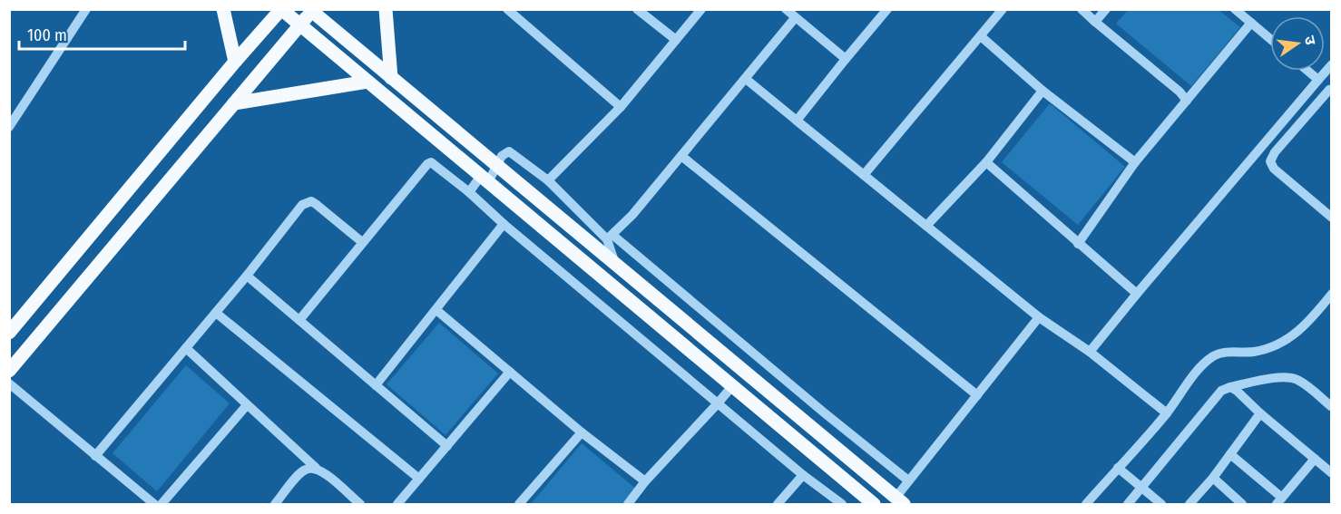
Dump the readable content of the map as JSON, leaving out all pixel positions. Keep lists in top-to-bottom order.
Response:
{
  "scale_bar": "100 m",
  "north": "right"
}
